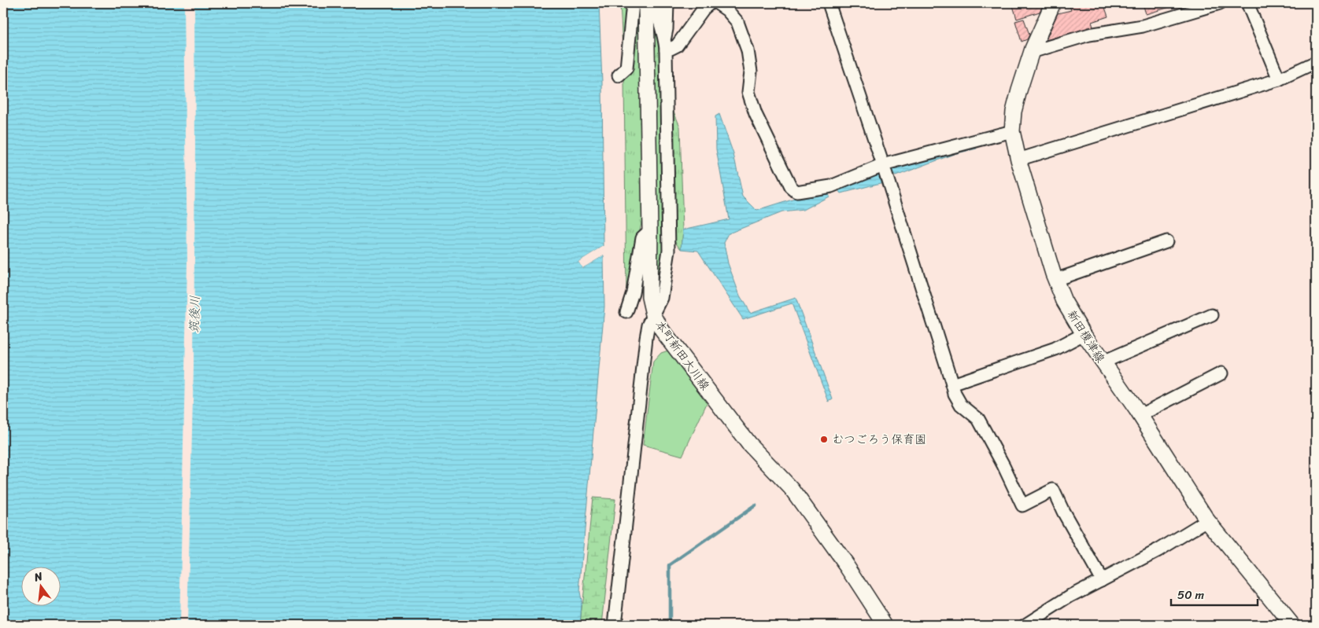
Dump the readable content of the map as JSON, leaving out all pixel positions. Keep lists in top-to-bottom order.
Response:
{
  "streets": {
    "main road": ["新田榎津線", "本町新田大川線"]
  },
  "water": ["筑後川"],
  "places": ["むつごろう保育園"],
  "scale_bar": "50 m",
  "north": "top"
}
